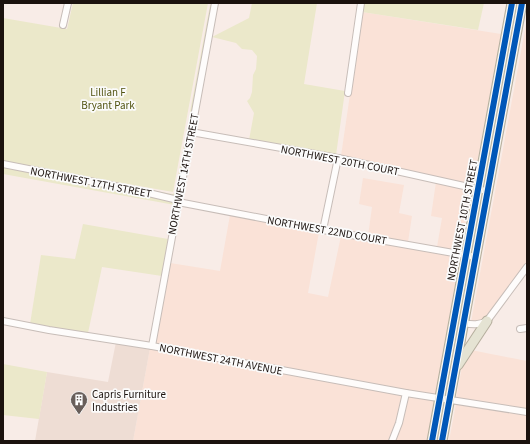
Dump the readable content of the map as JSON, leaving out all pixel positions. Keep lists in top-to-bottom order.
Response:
{
  "streets": {
    "highway": ["NORTHWEST 10TH STREET"],
    "street": [
      "NORTHWEST 20TH COURT",
      "NORTHWEST 14TH STREET",
      "NORTHWEST 17TH STREET",
      "NORTHWEST 22ND COURT",
      "NORTHWEST 24TH AVENUE"
    ]
  },
  "crossings": [
    ["NORTHWEST 20TH COURT", "NORTHWEST 14TH STREET"],
    ["NORTHWEST 20TH COURT", "NORTHWEST 10TH STREET"],
    ["NORTHWEST 14TH STREET", "NORTHWEST 17TH STREET"],
    ["NORTHWEST 14TH STREET", "NORTHWEST 22ND COURT"],
    ["NORTHWEST 14TH STREET", "NORTHWEST 24TH AVENUE"],
    ["NORTHWEST 17TH STREET", "NORTHWEST 22ND COURT"],
    ["NORTHWEST 10TH STREET", "NORTHWEST 22ND COURT"],
    ["NORTHWEST 10TH STREET", "NORTHWEST 24TH AVENUE"]
  ],
  "parks": ["Lillian F Bryant Park"],
  "places": {
    "building": ["Capris Furniture Industries"]
  }
}
